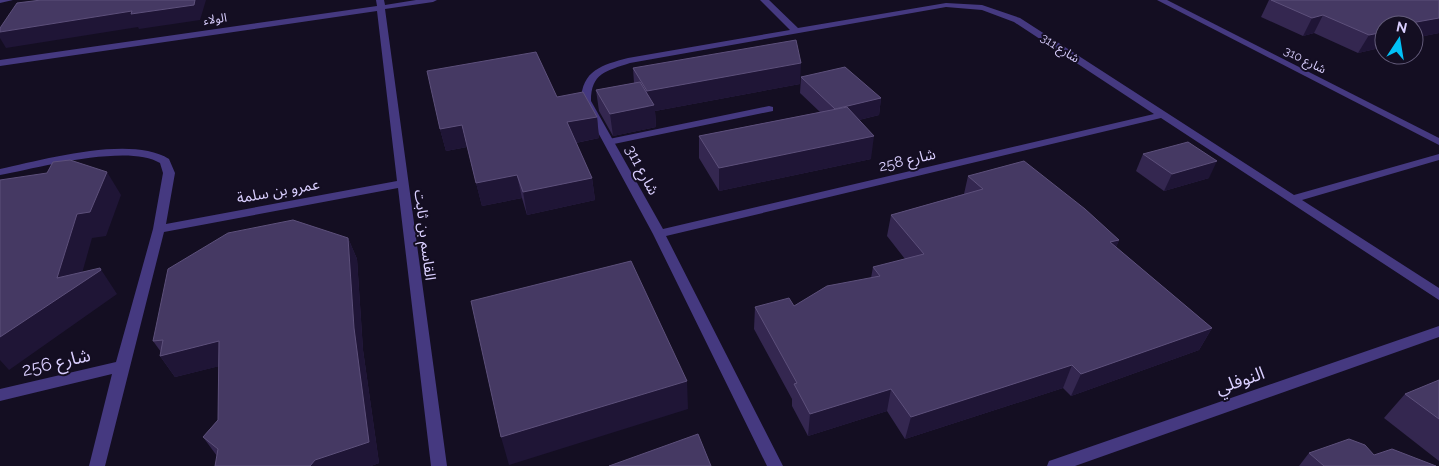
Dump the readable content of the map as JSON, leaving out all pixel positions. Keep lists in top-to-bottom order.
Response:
{
  "streets": {
    "street": [
      "الولاء",
      "شارع 311",
      "شارع 310",
      "شارع 258",
      "عمرو بن سلمة",
      "القاسم بن ثابت",
      "شارع 256",
      "النوفلي"
    ]
  },
  "crossings": [
    ["الولاء", "القاسم بن ثابت"],
    ["شارع 311", "شارع 258"],
    ["عمرو بن سلمة", "القاسم بن ثابت"]
  ],
  "north": "top"
}
